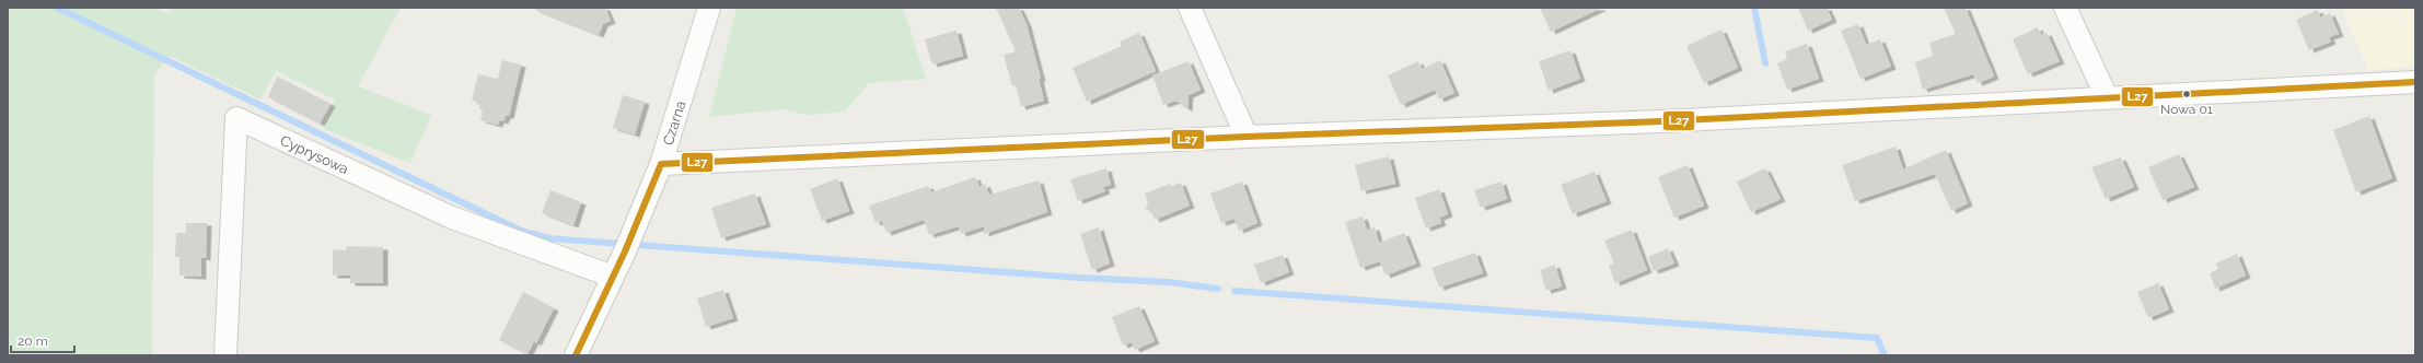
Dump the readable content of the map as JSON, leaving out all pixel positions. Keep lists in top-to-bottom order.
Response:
{
  "streets": {
    "street": ["Czarna", "Cyprysowa"]
  },
  "crossings": [
    ["Czarna", "Cyprysowa"]
  ],
  "places": ["Nowa 01"],
  "lines": ["transit line L27"],
  "scale_bar": "20 m"
}
